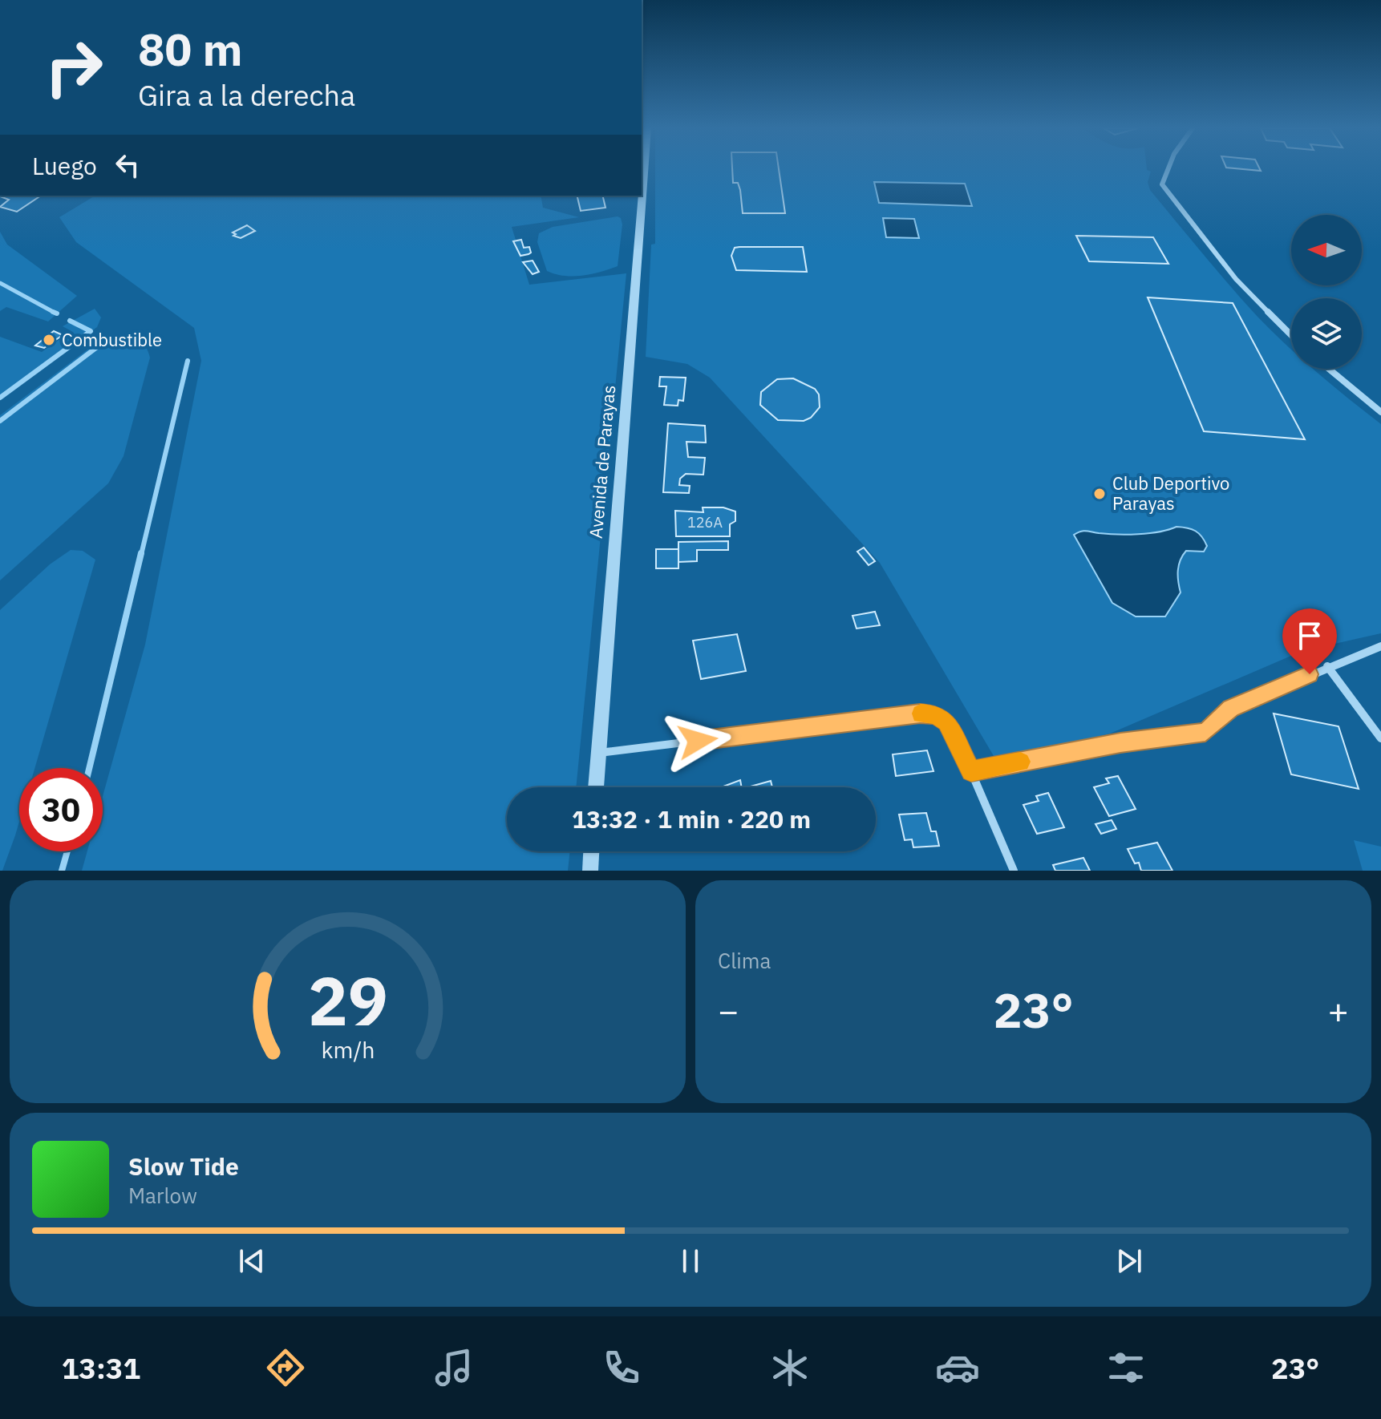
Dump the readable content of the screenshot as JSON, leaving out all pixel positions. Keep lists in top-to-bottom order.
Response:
{
  "streets": {
    "street": ["Avenida de Parayas"]
  },
  "places": ["Combustible", "Club Deportivo Parayas"],
  "house_numbers": ["126A"],
  "north": "left",
  "page": {
    "turn": ["80 m", "Gira a la derecha"],
    "then": "Luego",
    "limit": "30",
    "trip": "13:32 · 1 min · 220 m",
    "tile": "Clima",
    "heat": ["−", "23°", "+"],
    "song": ["Slow Tide", "Marlow"],
    "tabs": ["13:31", "23°"],
    "gauge": ["29", "km/h"]
  }
}
